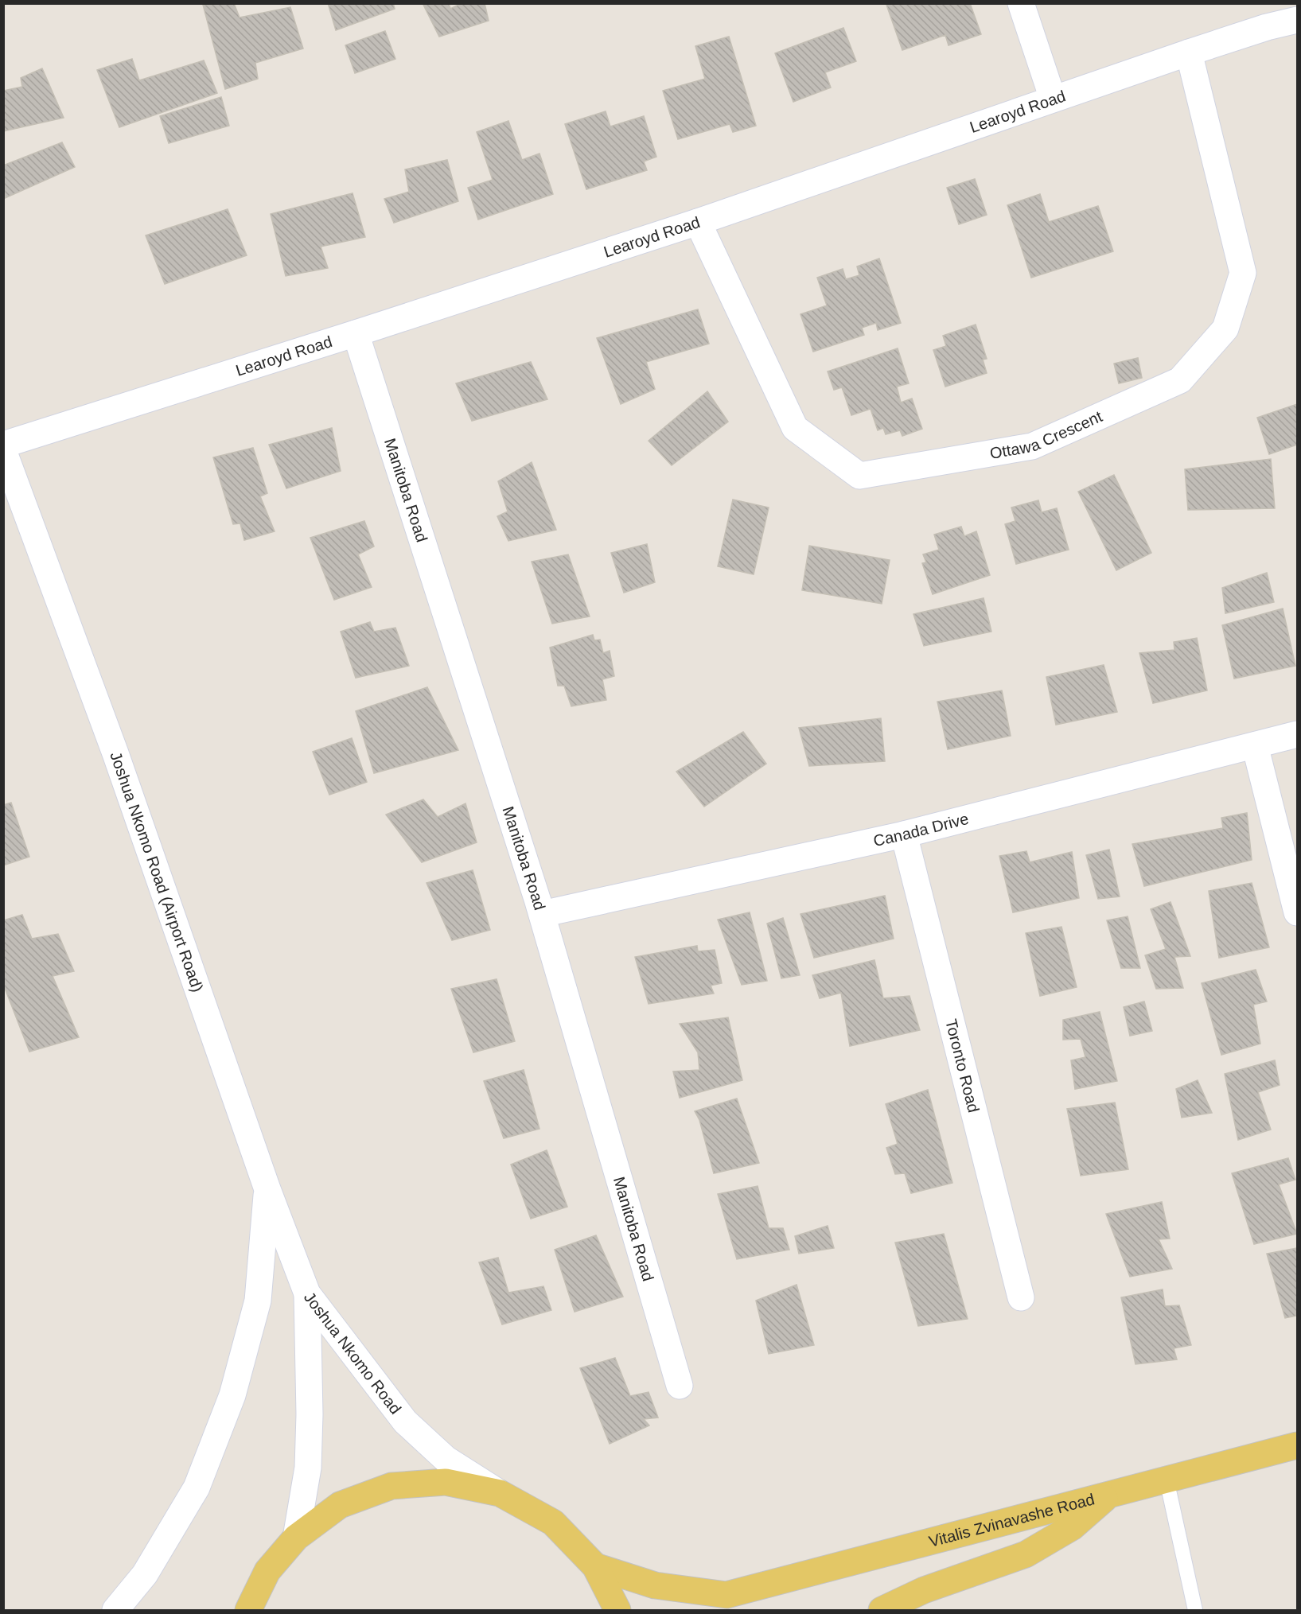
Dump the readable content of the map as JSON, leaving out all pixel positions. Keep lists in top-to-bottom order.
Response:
{
  "streets": {
    "main road": ["Vitalis Zvinavashe Road"],
    "street": [
      "Learoyd Road",
      "Ottawa Crescent",
      "Manitoba Road",
      "Canada Drive",
      "Joshua Nkomo Road (Airport Road)",
      "Toronto Road",
      "Joshua Nkomo Road"
    ]
  },
  "crossings": [
    ["Learoyd Road", "Ottawa Crescent"],
    ["Learoyd Road", "Manitoba Road"],
    ["Manitoba Road", "Canada Drive"],
    ["Canada Drive", "Toronto Road"],
    ["Joshua Nkomo Road (Airport Road)", "Joshua Nkomo Road"]
  ]
}
